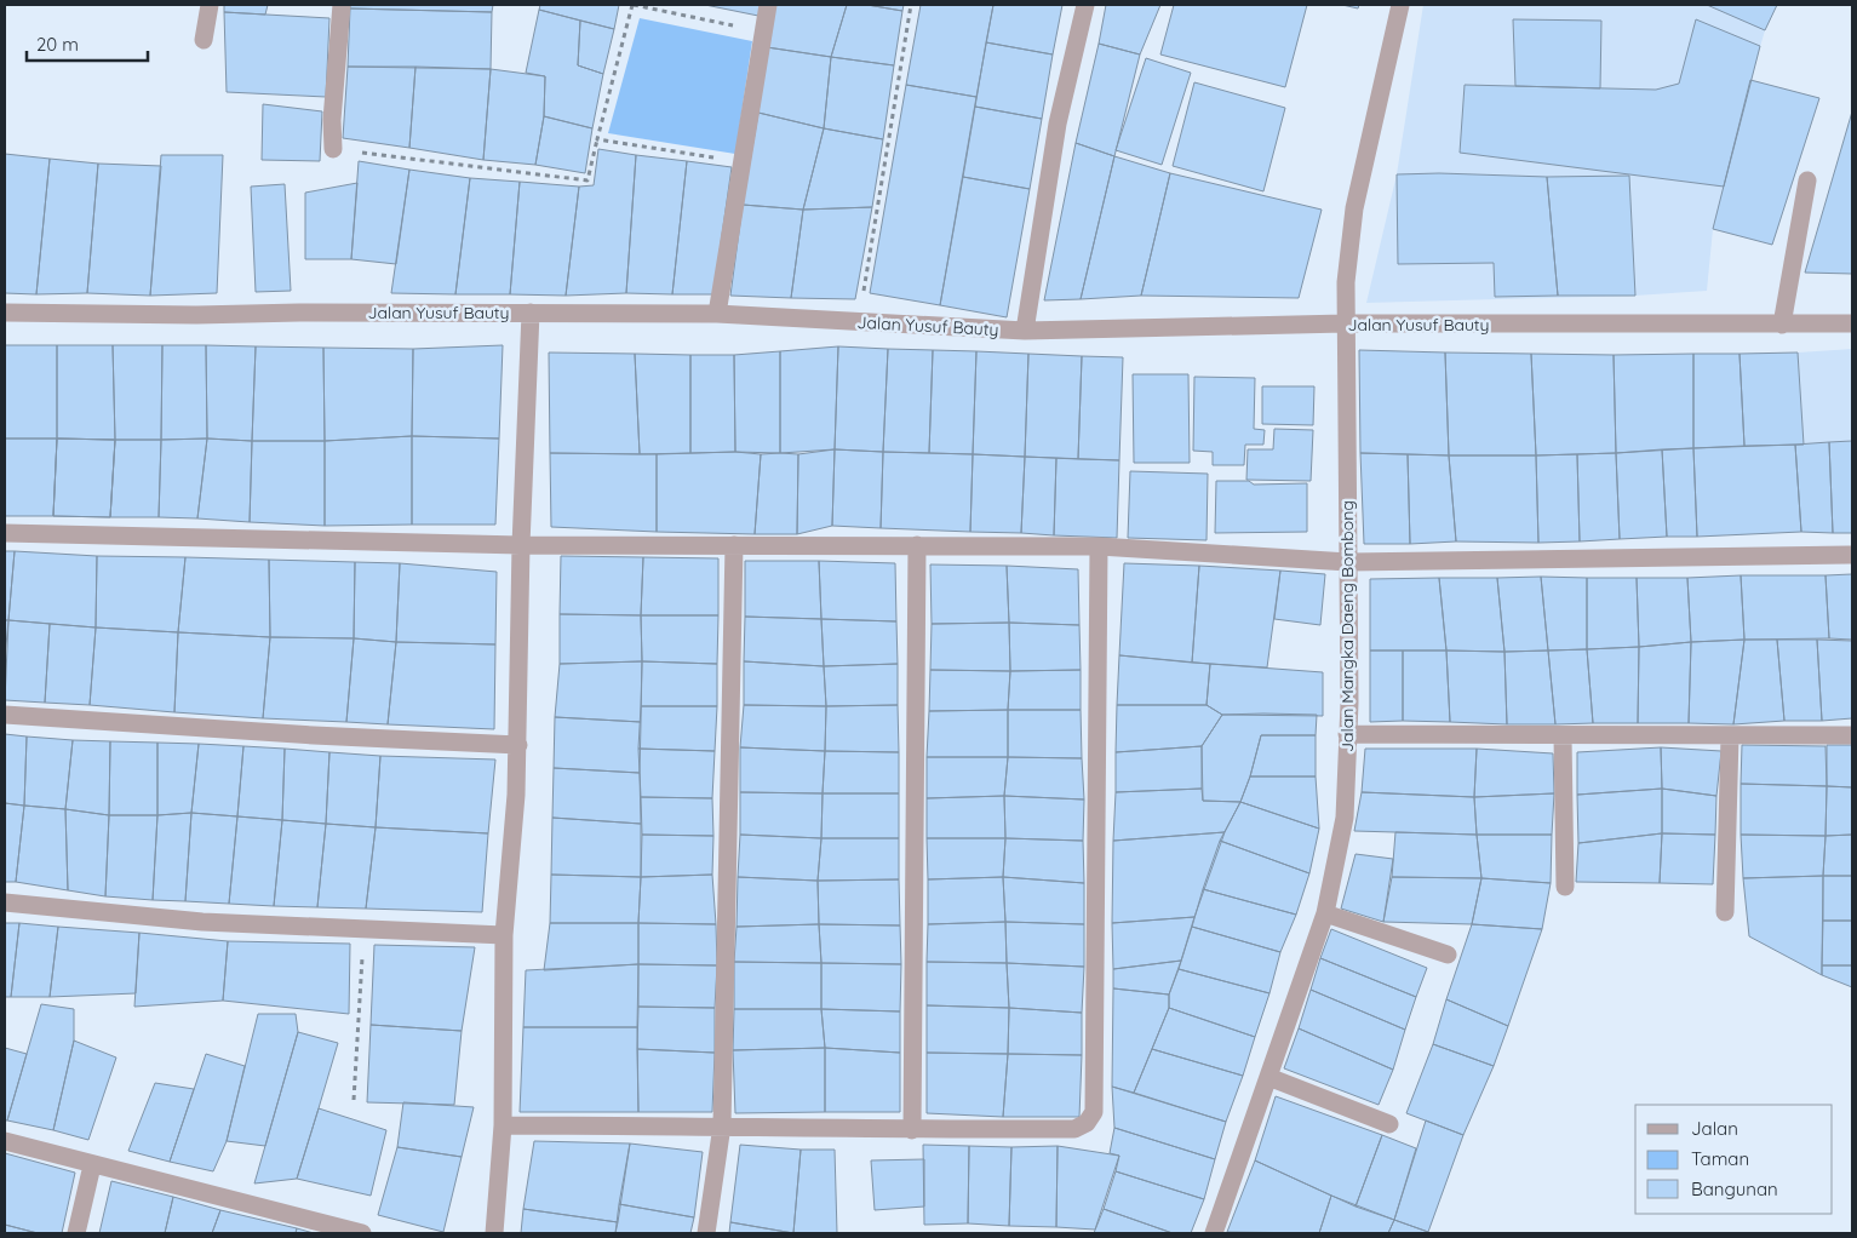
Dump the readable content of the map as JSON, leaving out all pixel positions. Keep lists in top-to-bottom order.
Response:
{
  "streets": {
    "street": ["Jalan Yusuf Bauty", "Jalan Mangka Daeng Bombong"]
  },
  "crossings": [
    ["Jalan Yusuf Bauty", "Jalan Mangka Daeng Bombong"]
  ],
  "legend": ["Jalan", "Taman", "Bangunan"],
  "scale_bar": "20 m"
}
